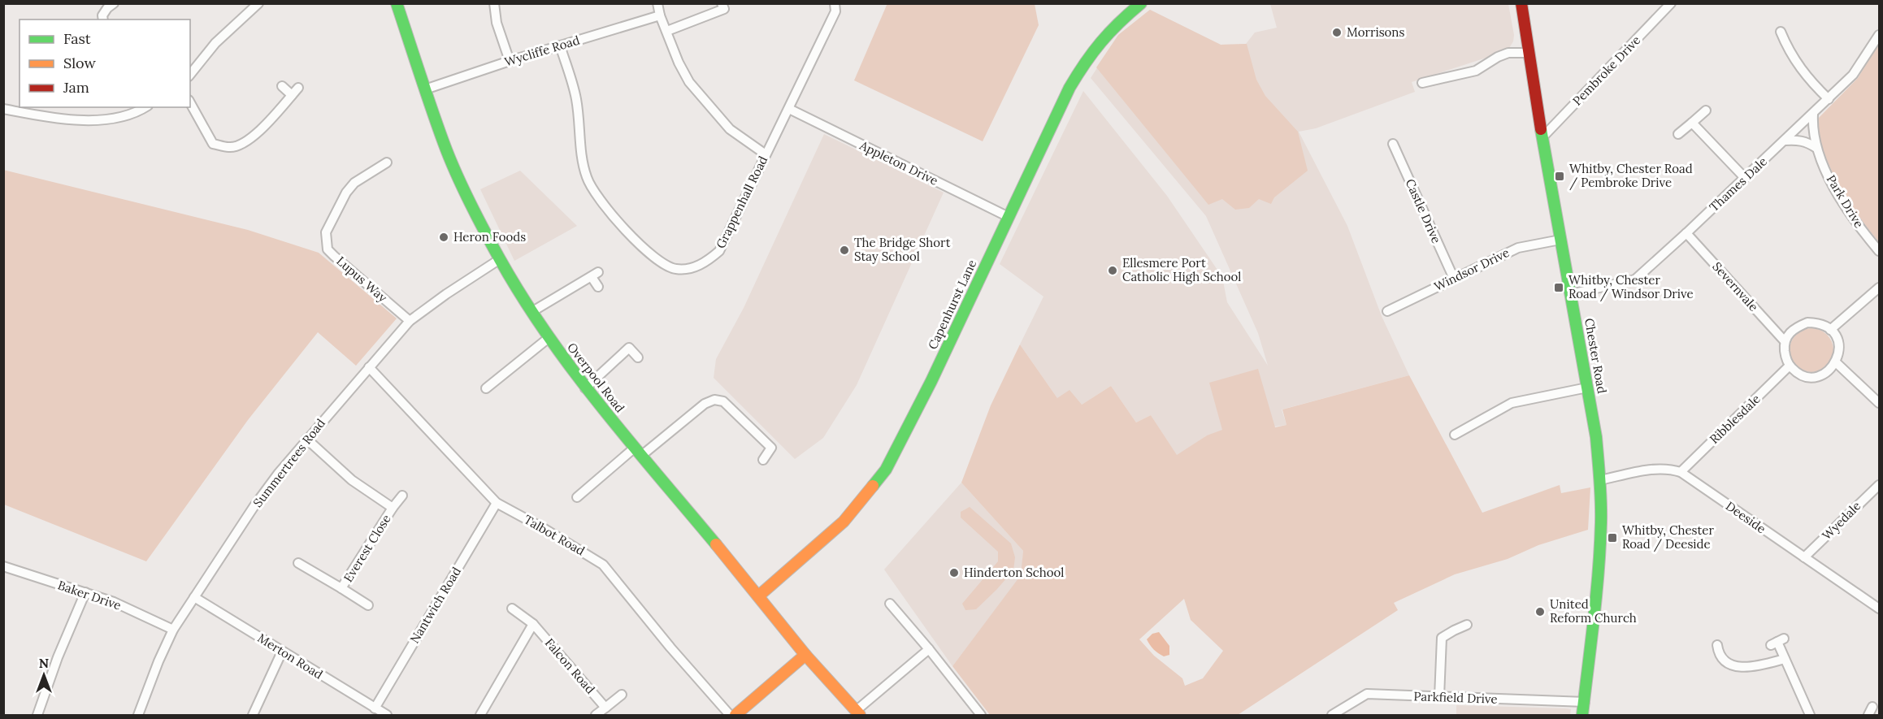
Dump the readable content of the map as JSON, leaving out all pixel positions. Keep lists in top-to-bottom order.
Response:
{
  "streets": {
    "street": [
      "Wycliffe Road",
      "Pembroke Drive",
      "Appleton Drive",
      "Thames Dale",
      "Park Drive",
      "Grappenhall Road",
      "Castle Drive",
      "Windsor Drive",
      "Lupus Way",
      "Severnvale",
      "Capenhurst Lane",
      "Chester Road",
      "Overpool Road",
      "Ribblesdale",
      "Summertrees Road",
      "Deeside",
      "Wyedale",
      "Talbot Road",
      "Everest Close",
      "Baker Drive",
      "Nantwich Road",
      "Merton Road",
      "Falcon Road",
      "Parkfield Drive"
    ]
  },
  "crossings": [
    ["Wycliffe Road", "Grappenhall Road"],
    ["Wycliffe Road", "Overpool Road"],
    ["Pembroke Drive", "Chester Road"],
    ["Appleton Drive", "Grappenhall Road"],
    ["Appleton Drive", "Capenhurst Lane"],
    ["Thames Dale", "Park Drive"],
    ["Thames Dale", "Severnvale"],
    ["Thames Dale", "Chester Road"],
    ["Castle Drive", "Windsor Drive"],
    ["Windsor Drive", "Chester Road"],
    ["Lupus Way", "Summertrees Road"],
    ["Severnvale", "Ribblesdale"],
    ["Capenhurst Lane", "Overpool Road"],
    ["Chester Road", "Deeside"],
    ["Chester Road", "Parkfield Drive"],
    ["Overpool Road", "Summertrees Road"],
    ["Ribblesdale", "Deeside"],
    ["Summertrees Road", "Talbot Road"],
    ["Summertrees Road", "Everest Close"],
    ["Summertrees Road", "Baker Drive"],
    ["Summertrees Road", "Merton Road"],
    ["Deeside", "Wyedale"],
    ["Talbot Road", "Nantwich Road"],
    ["Nantwich Road", "Merton Road"]
  ],
  "places": {
    "other": [
      "Morrisons",
      "Heron Foods",
      "The Bridge Short Stay School",
      "Ellesmere Port Catholic High School",
      "Hinderton School",
      "United Reform Church"
    ],
    "transit": ["Whitby, Chester Road / Pembroke Drive", "Whitby, Chester Road / Windsor Drive", "Whitby, Chester Road / Deeside"]
  },
  "legend": ["Fast", "Slow", "Jam"],
  "north": "top"
}
